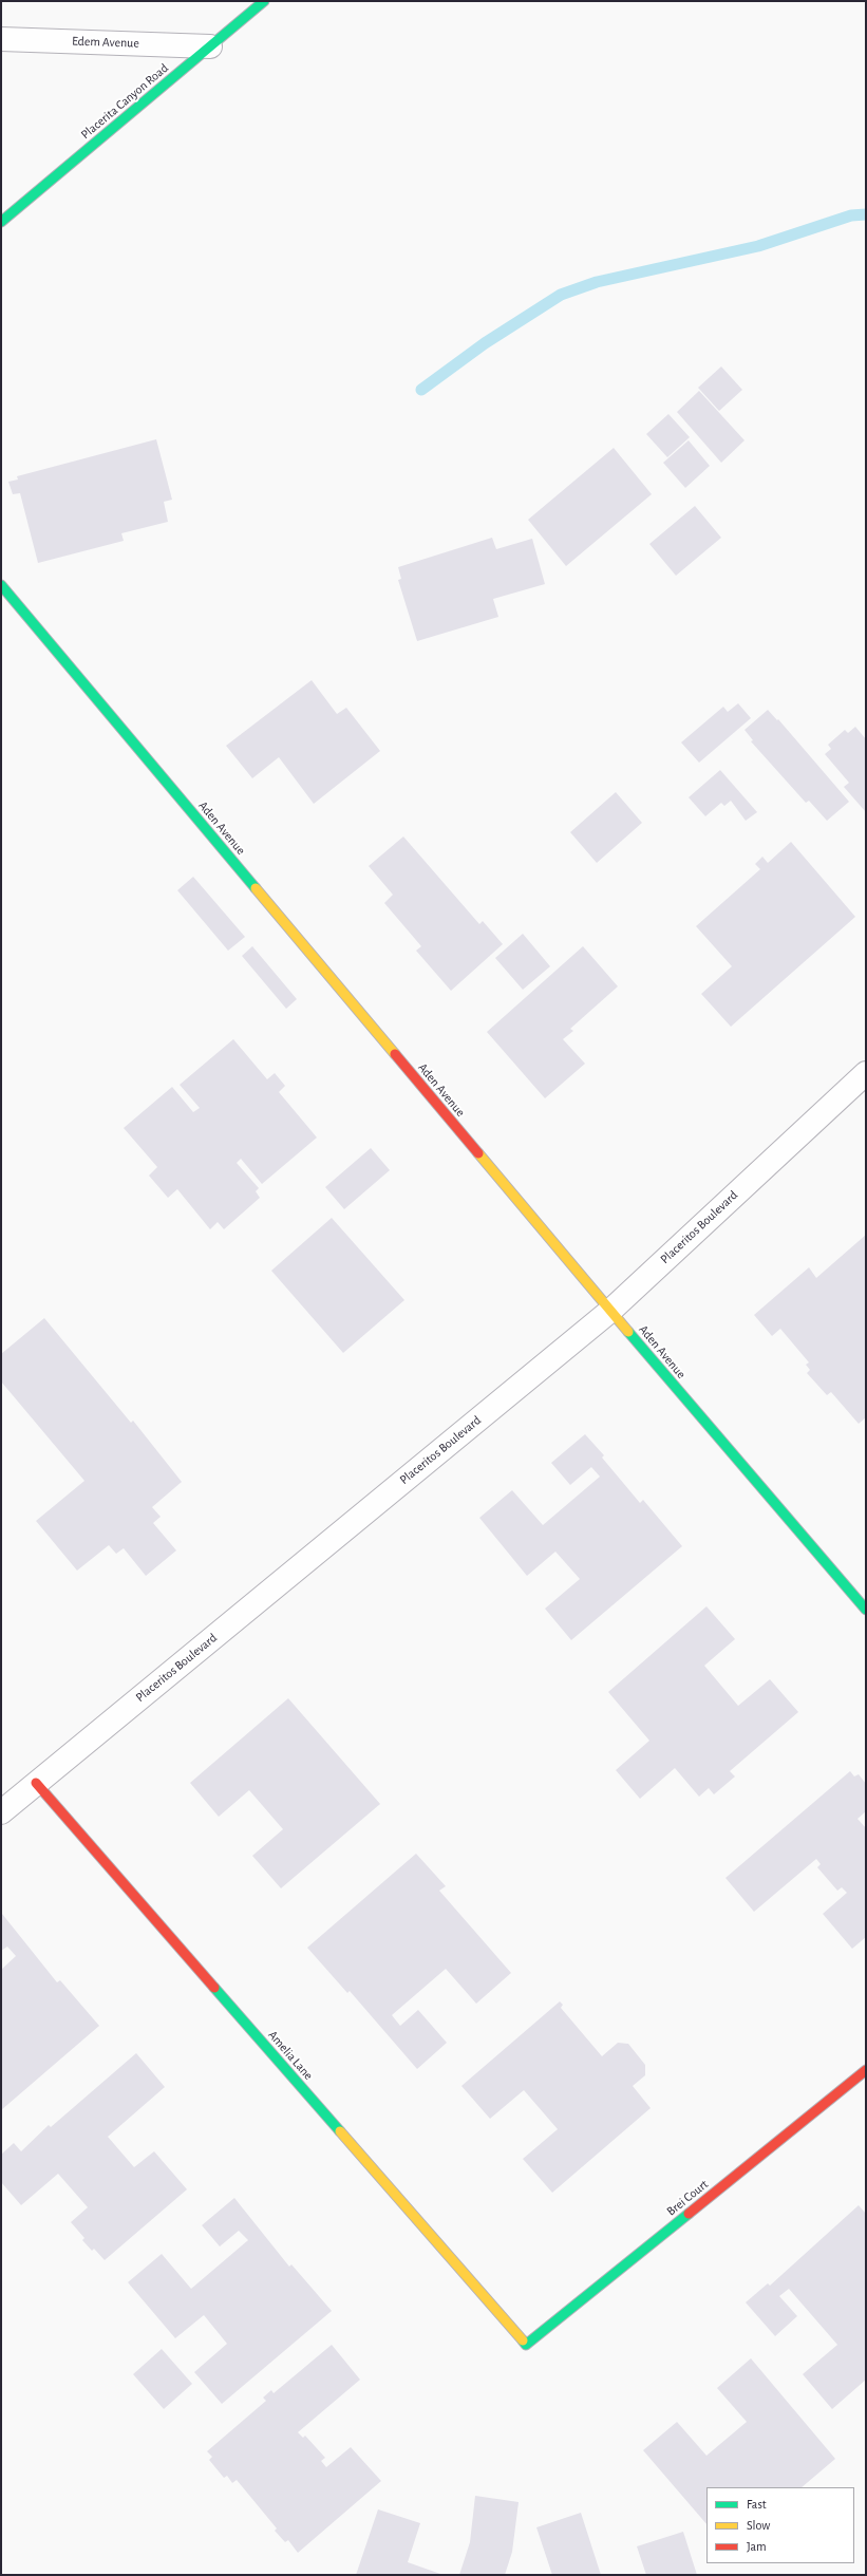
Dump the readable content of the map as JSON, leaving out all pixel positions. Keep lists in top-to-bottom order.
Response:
{
  "streets": {
    "street": [
      "Edem Avenue",
      "Placerita Canyon Road",
      "Aden Avenue",
      "Placeritos Boulevard",
      "Amelia Lane",
      "Brei Court"
    ]
  },
  "crossings": [
    ["Edem Avenue", "Placerita Canyon Road"],
    ["Aden Avenue", "Placeritos Boulevard"],
    ["Placeritos Boulevard", "Amelia Lane"],
    ["Amelia Lane", "Brei Court"]
  ],
  "legend": ["Fast", "Slow", "Jam"]
}
